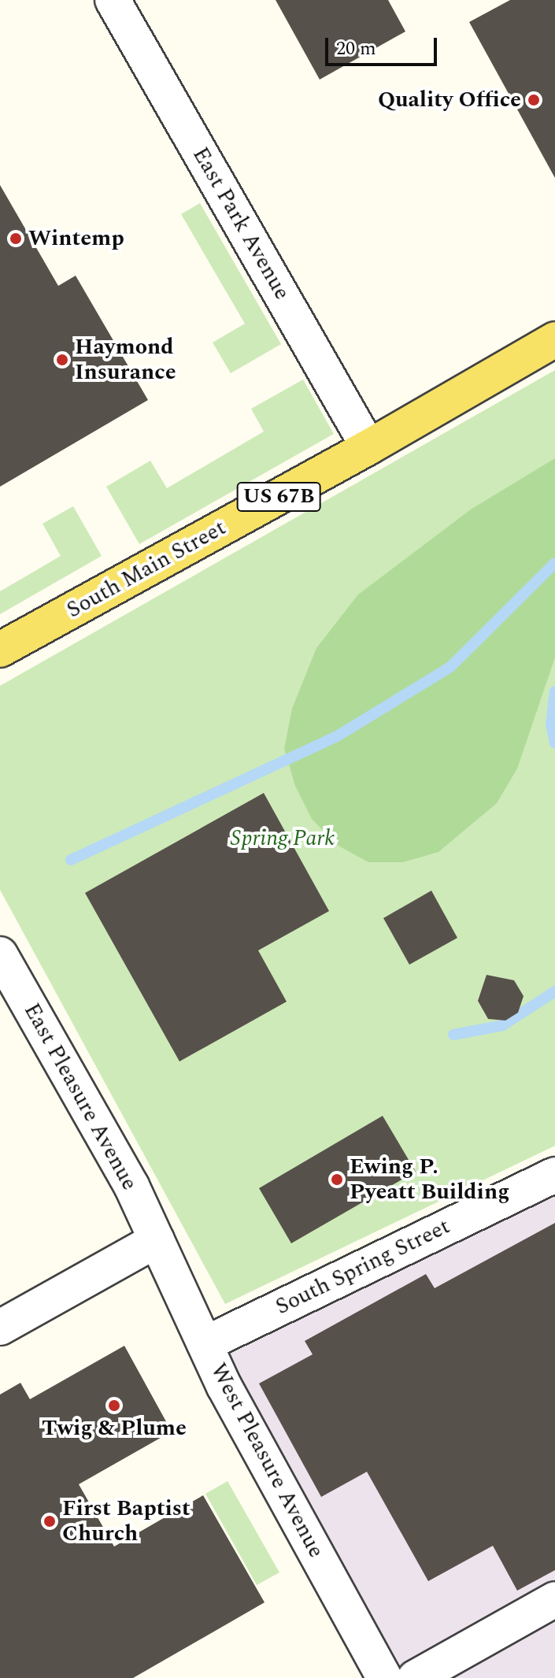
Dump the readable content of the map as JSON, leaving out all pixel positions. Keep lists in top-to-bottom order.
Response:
{
  "streets": {
    "main road": ["US 67B", "South Main Street"],
    "street": [
      "East Park Avenue",
      "East Pleasure Avenue",
      "South Spring Street",
      "West Pleasure Avenue"
    ]
  },
  "crossings": [
    ["East Park Avenue", "South Main Street"],
    ["East Pleasure Avenue", "West Pleasure Avenue"],
    ["South Spring Street", "West Pleasure Avenue"]
  ],
  "parks": ["Spring Park"],
  "places": [
    "Quality Office",
    "Wintemp",
    "Haymond Insurance",
    "Ewing P. Pyeatt Building",
    "Twig & Plume",
    "First Baptist Church"
  ],
  "scale_bar": "20 m"
}
